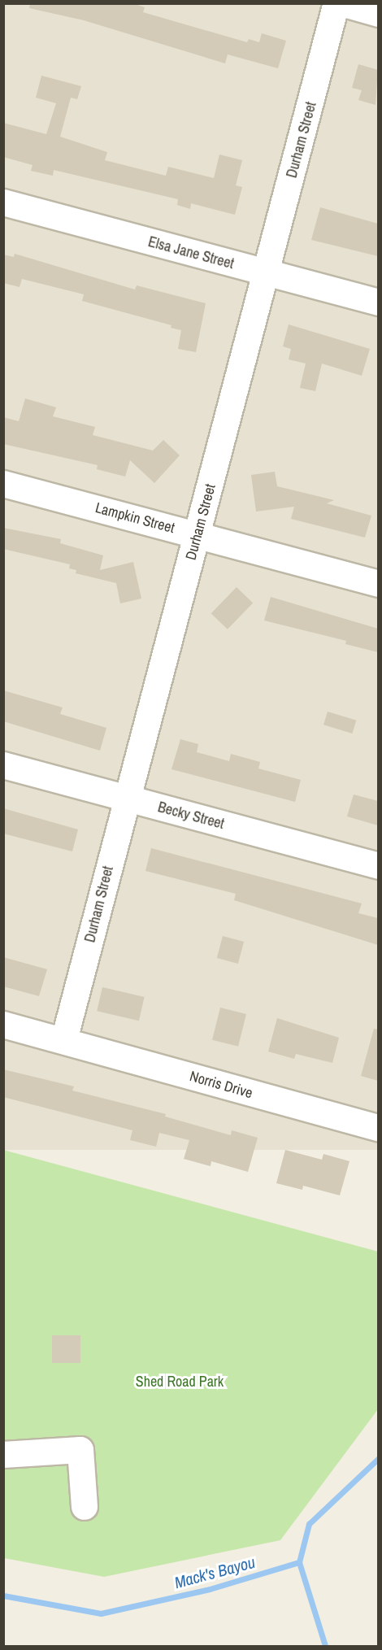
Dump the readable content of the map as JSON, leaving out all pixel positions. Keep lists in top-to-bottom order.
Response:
{
  "streets": {
    "street": [
      "Durham Street",
      "Elsa Jane Street",
      "Lampkin Street",
      "Becky Street",
      "Norris Drive"
    ]
  },
  "crossings": [
    ["Durham Street", "Elsa Jane Street"],
    ["Durham Street", "Lampkin Street"],
    ["Durham Street", "Becky Street"],
    ["Durham Street", "Norris Drive"]
  ],
  "water": ["Mack's Bayou"],
  "parks": ["Shed Road Park"]
}
